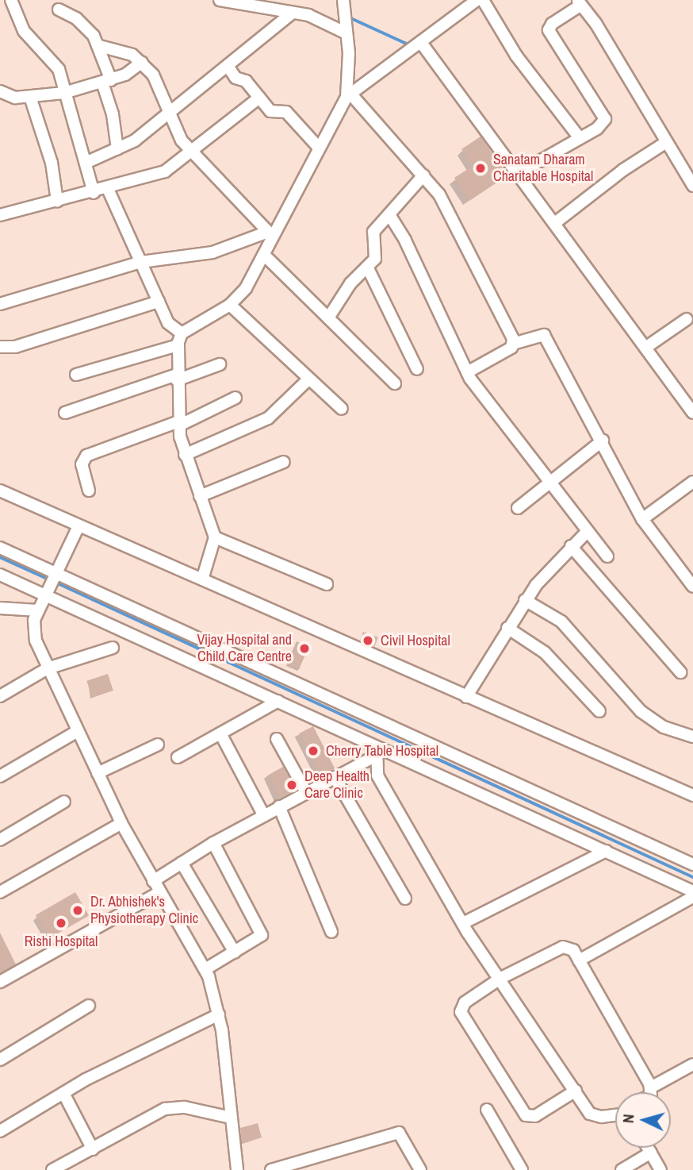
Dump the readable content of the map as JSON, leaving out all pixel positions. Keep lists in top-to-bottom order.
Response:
{
  "places": [
    "Sanatam Dharam Charitable Hospital",
    "Civil Hospital",
    "Vijay Hospital and Child Care Centre",
    "Cherry Table Hospital",
    "Deep Health Care Clinic",
    "Dr. Abhishek's Physiotherapy Clinic",
    "Rishi Hospital"
  ],
  "north": "left"
}
